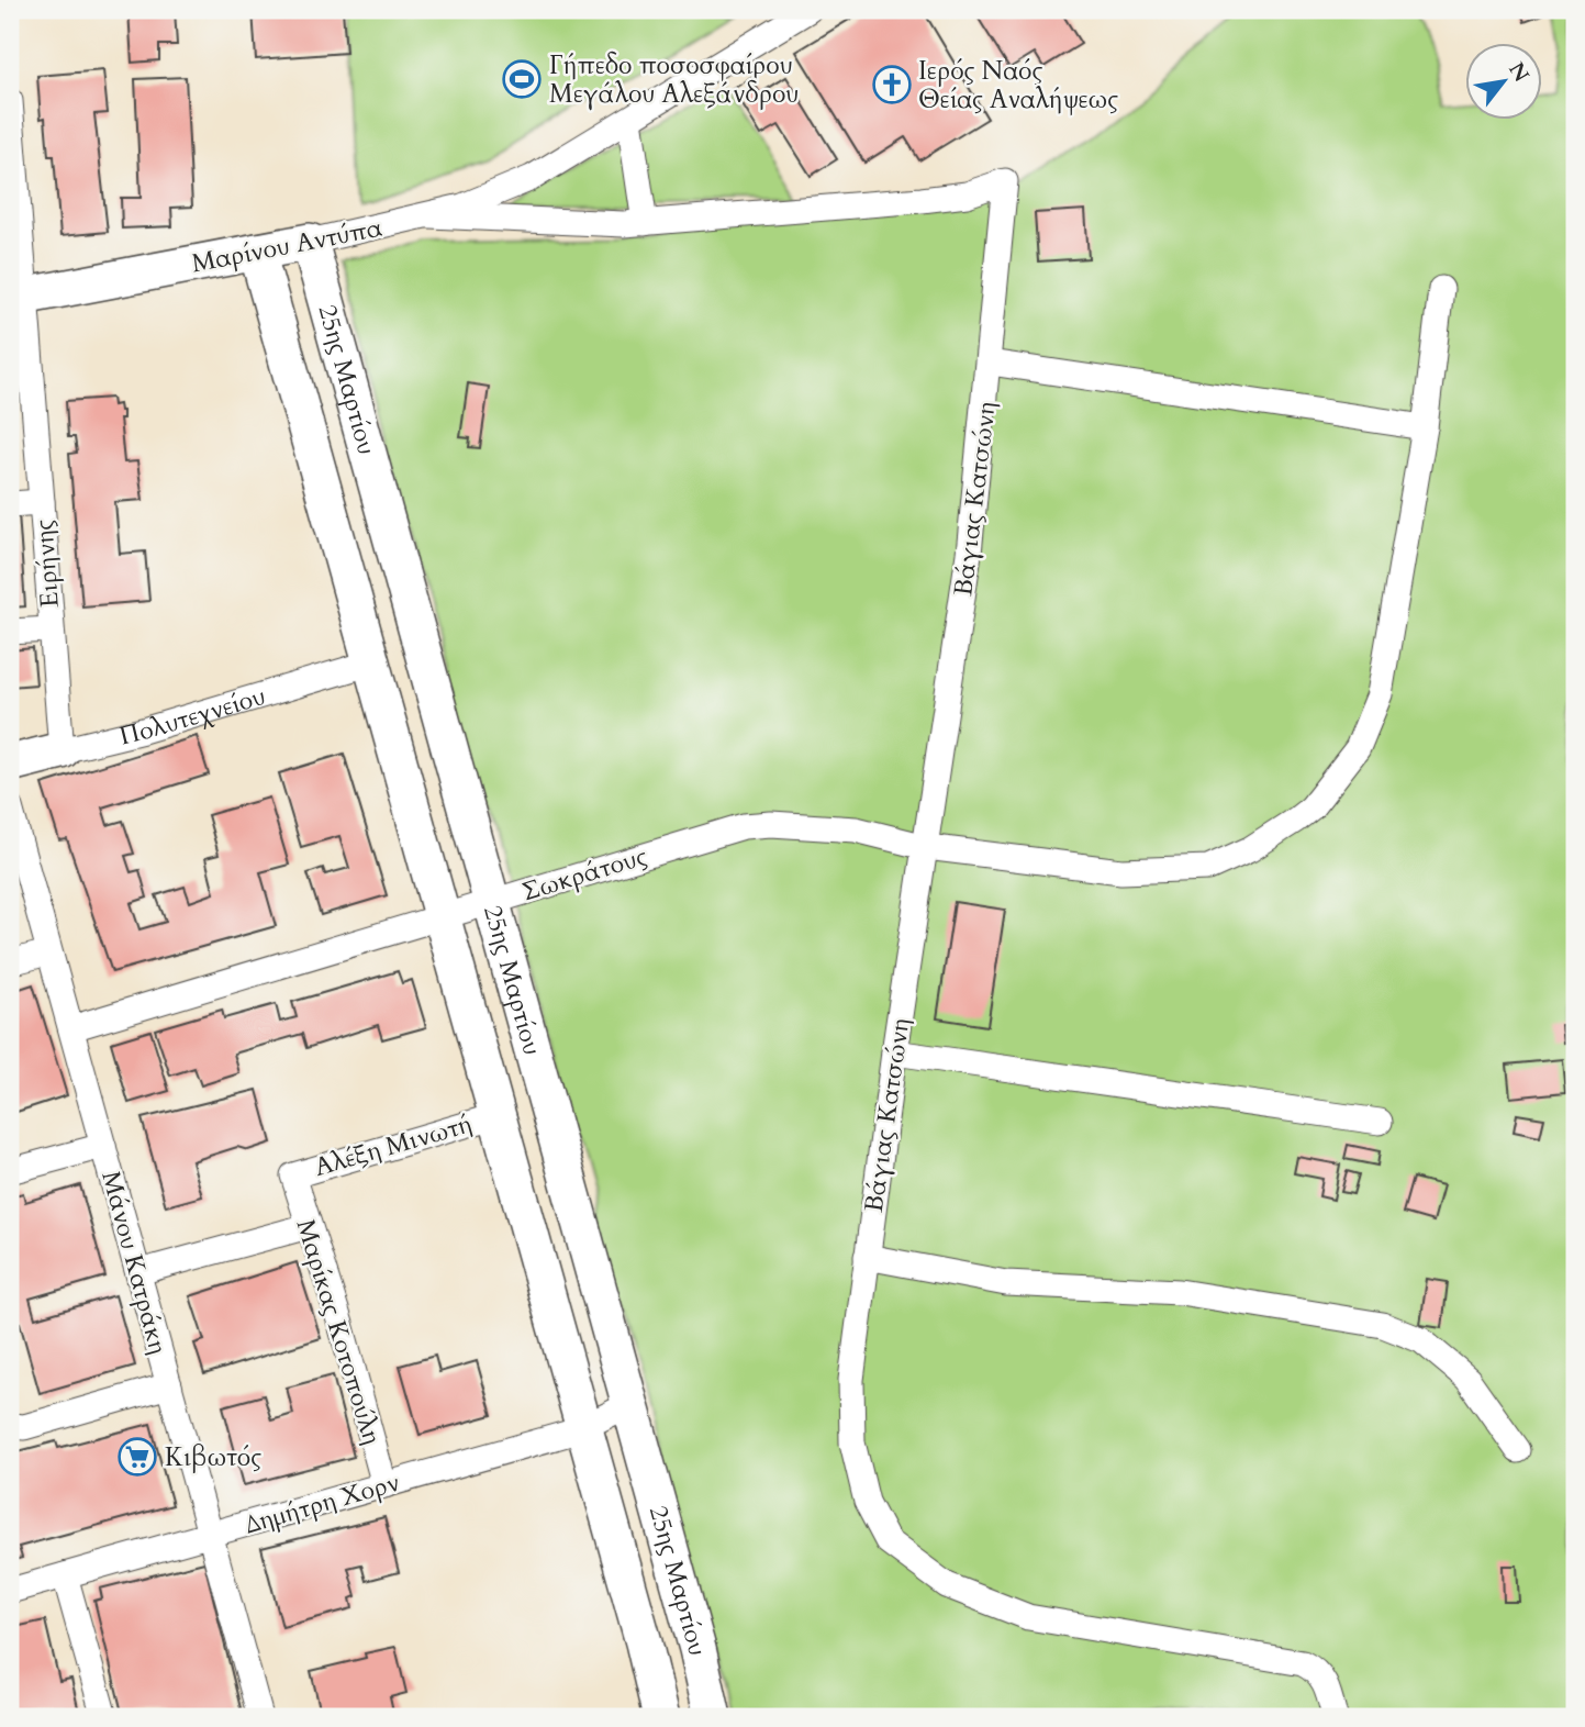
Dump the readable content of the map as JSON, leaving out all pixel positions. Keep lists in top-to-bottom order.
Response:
{
  "streets": {
    "street": [
      "Μαρίνου Αντύπα",
      "25ης Μαρτίου",
      "Βάγιας Κατσώνη",
      "Ειρήνης",
      "Πολυτεχνείου",
      "Σωκράτους",
      "Αλέξη Μινωτή",
      "Μάνου Κατράκη",
      "Μαρίκας Κοτοπούλη",
      "Δημήτρη Χορν"
    ]
  },
  "crossings": [
    ["Μαρίνου Αντύπα", "25ης Μαρτίου"],
    ["Μαρίνου Αντύπα", "Ειρήνης"],
    ["25ης Μαρτίου", "Πολυτεχνείου"],
    ["25ης Μαρτίου", "Σωκράτους"],
    ["25ης Μαρτίου", "Αλέξη Μινωτή"],
    ["25ης Μαρτίου", "Δημήτρη Χορν"],
    ["Βάγιας Κατσώνη", "Σωκράτους"],
    ["Ειρήνης", "Πολυτεχνείου"],
    ["Σωκράτους", "Μάνου Κατράκη"],
    ["Αλέξη Μινωτή", "Μαρίκας Κοτοπούλη"],
    ["Μάνου Κατράκη", "Δημήτρη Χορν"],
    ["Μαρίκας Κοτοπούλη", "Δημήτρη Χορν"]
  ],
  "places": {
    "sports": ["Γήπεδο ποσοσφαίρου Μεγάλου Αλεξάνδρου"],
    "church": ["Ιερός Ναός Θείας Αναλήψεως"],
    "supermarket": ["Κιβωτός"]
  },
  "north": "top right"
}
